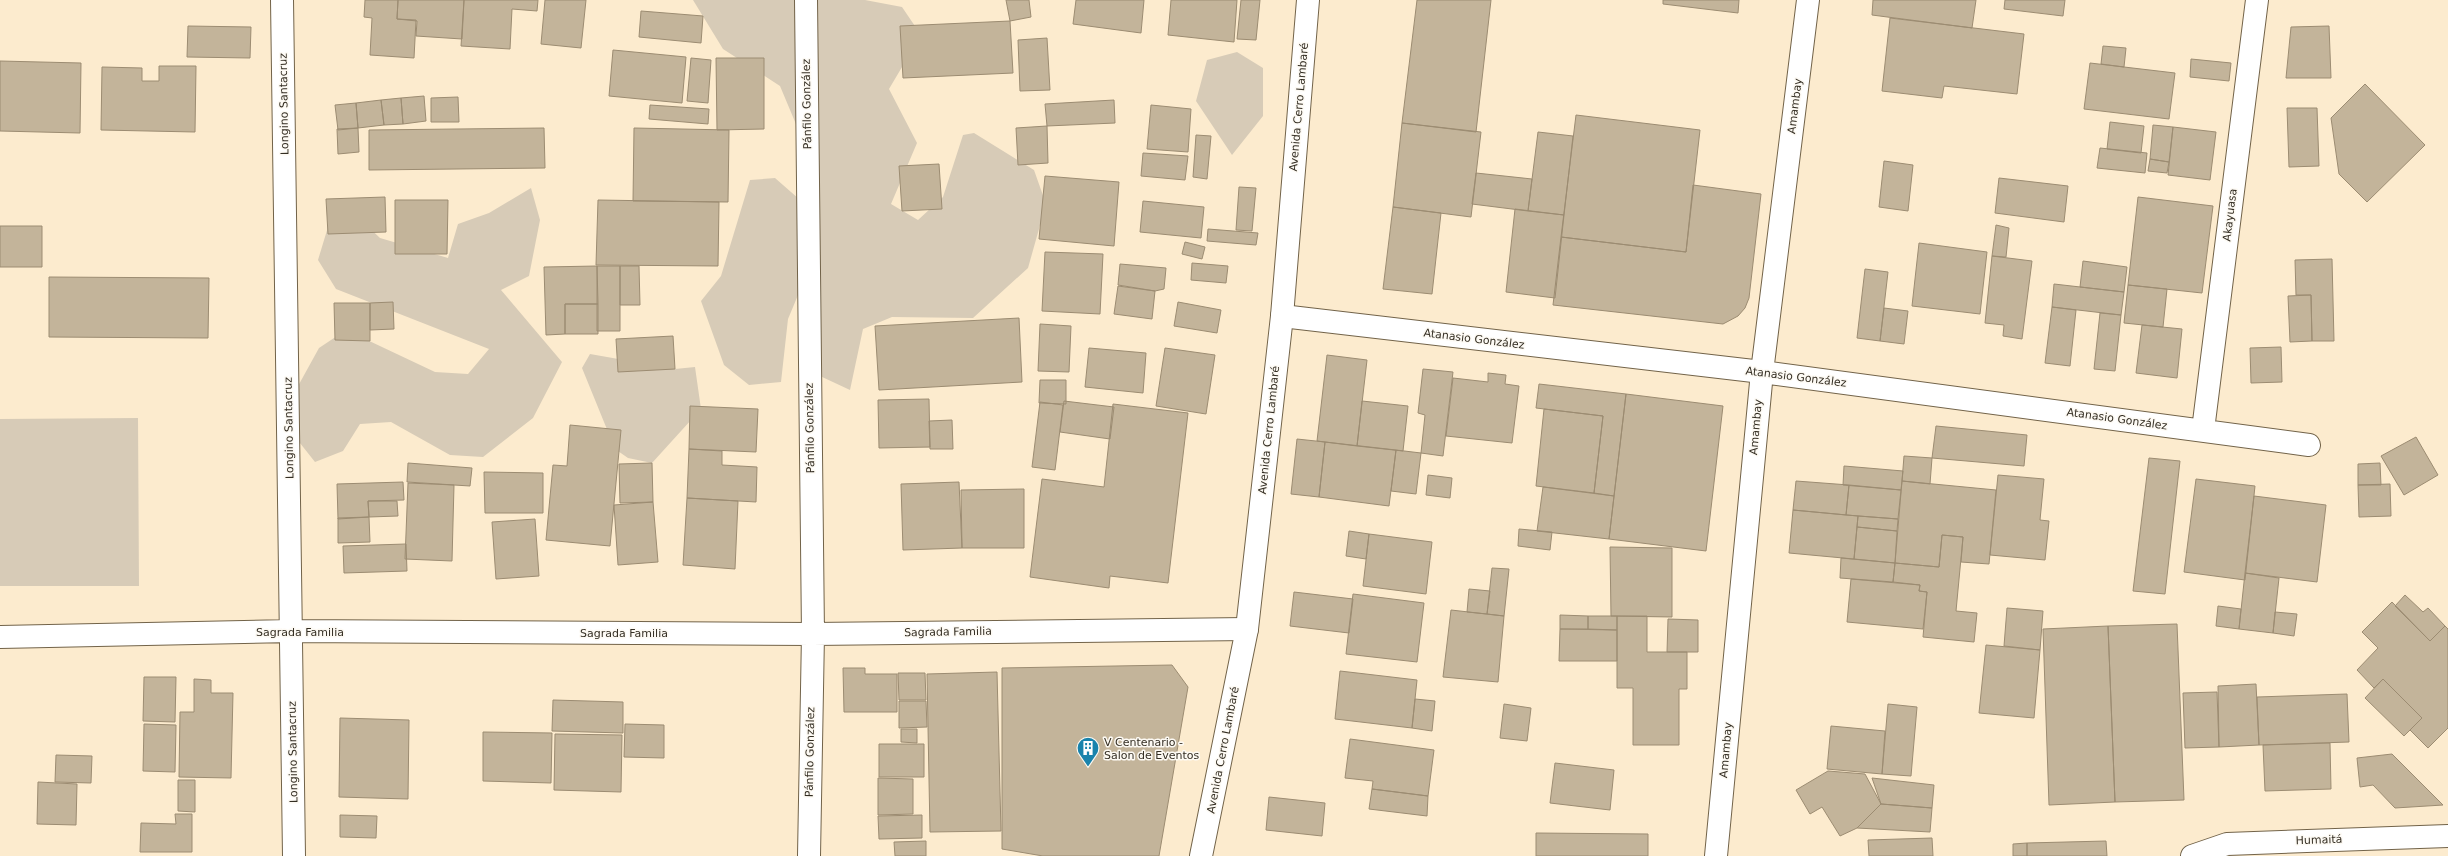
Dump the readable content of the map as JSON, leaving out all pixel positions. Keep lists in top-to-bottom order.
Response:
{
  "streets": {
    "street": [
      "Longino Santacruz",
      "Pánfilo González",
      "Amambay",
      "Avenida Cerro Lambaré",
      "Akayuasa",
      "Atanasio González",
      "Sagrada Familia",
      "Humaitá"
    ]
  },
  "crossings": [
    ["Longino Santacruz", "Sagrada Familia"],
    ["Pánfilo González", "Sagrada Familia"],
    ["Amambay", "Atanasio González"],
    ["Avenida Cerro Lambaré", "Atanasio González"],
    ["Avenida Cerro Lambaré", "Sagrada Familia"],
    ["Akayuasa", "Atanasio González"]
  ],
  "places": {
    "building": ["V Centenario - Salon de Eventos"]
  }
}
